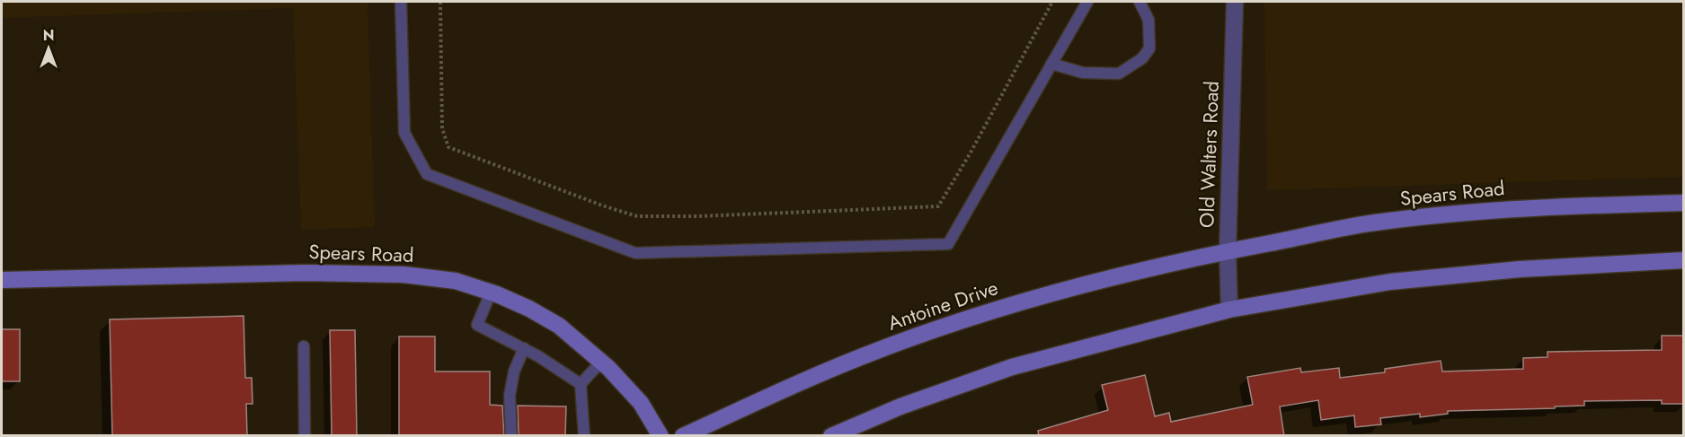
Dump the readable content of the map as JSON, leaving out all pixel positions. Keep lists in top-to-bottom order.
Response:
{
  "streets": {
    "main road": ["Spears Road", "Antoine Drive"],
    "street": ["Old Walters Road"]
  },
  "crossings": [
    ["Old Walters Road", "Spears Road"],
    ["Old Walters Road", "Antoine Drive"],
    ["Spears Road", "Antoine Drive"]
  ],
  "north": "top"
}
